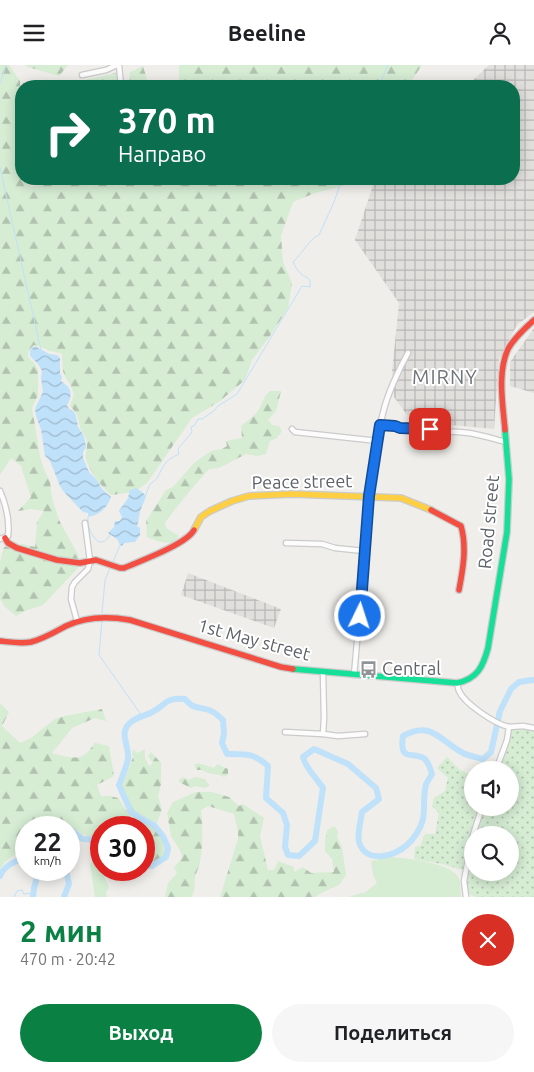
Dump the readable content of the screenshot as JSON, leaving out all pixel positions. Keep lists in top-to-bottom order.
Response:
{
  "streets": {
    "street": ["Peace street", "Road street", "1st May street"]
  },
  "crossings": [
    ["Road street", "1st May street"]
  ],
  "districts": ["MIRNY"],
  "places": {
    "bus stop": ["Central"]
  },
  "page": {
    "header": "Beeline",
    "turn": ["370 m", "Направо"],
    "speed": "22 km/h",
    "limit": "30",
    "heading": ["2 мин", "470 m · 20:42"],
    "buttons": ["Выход", "Поделиться"]
  }
}
